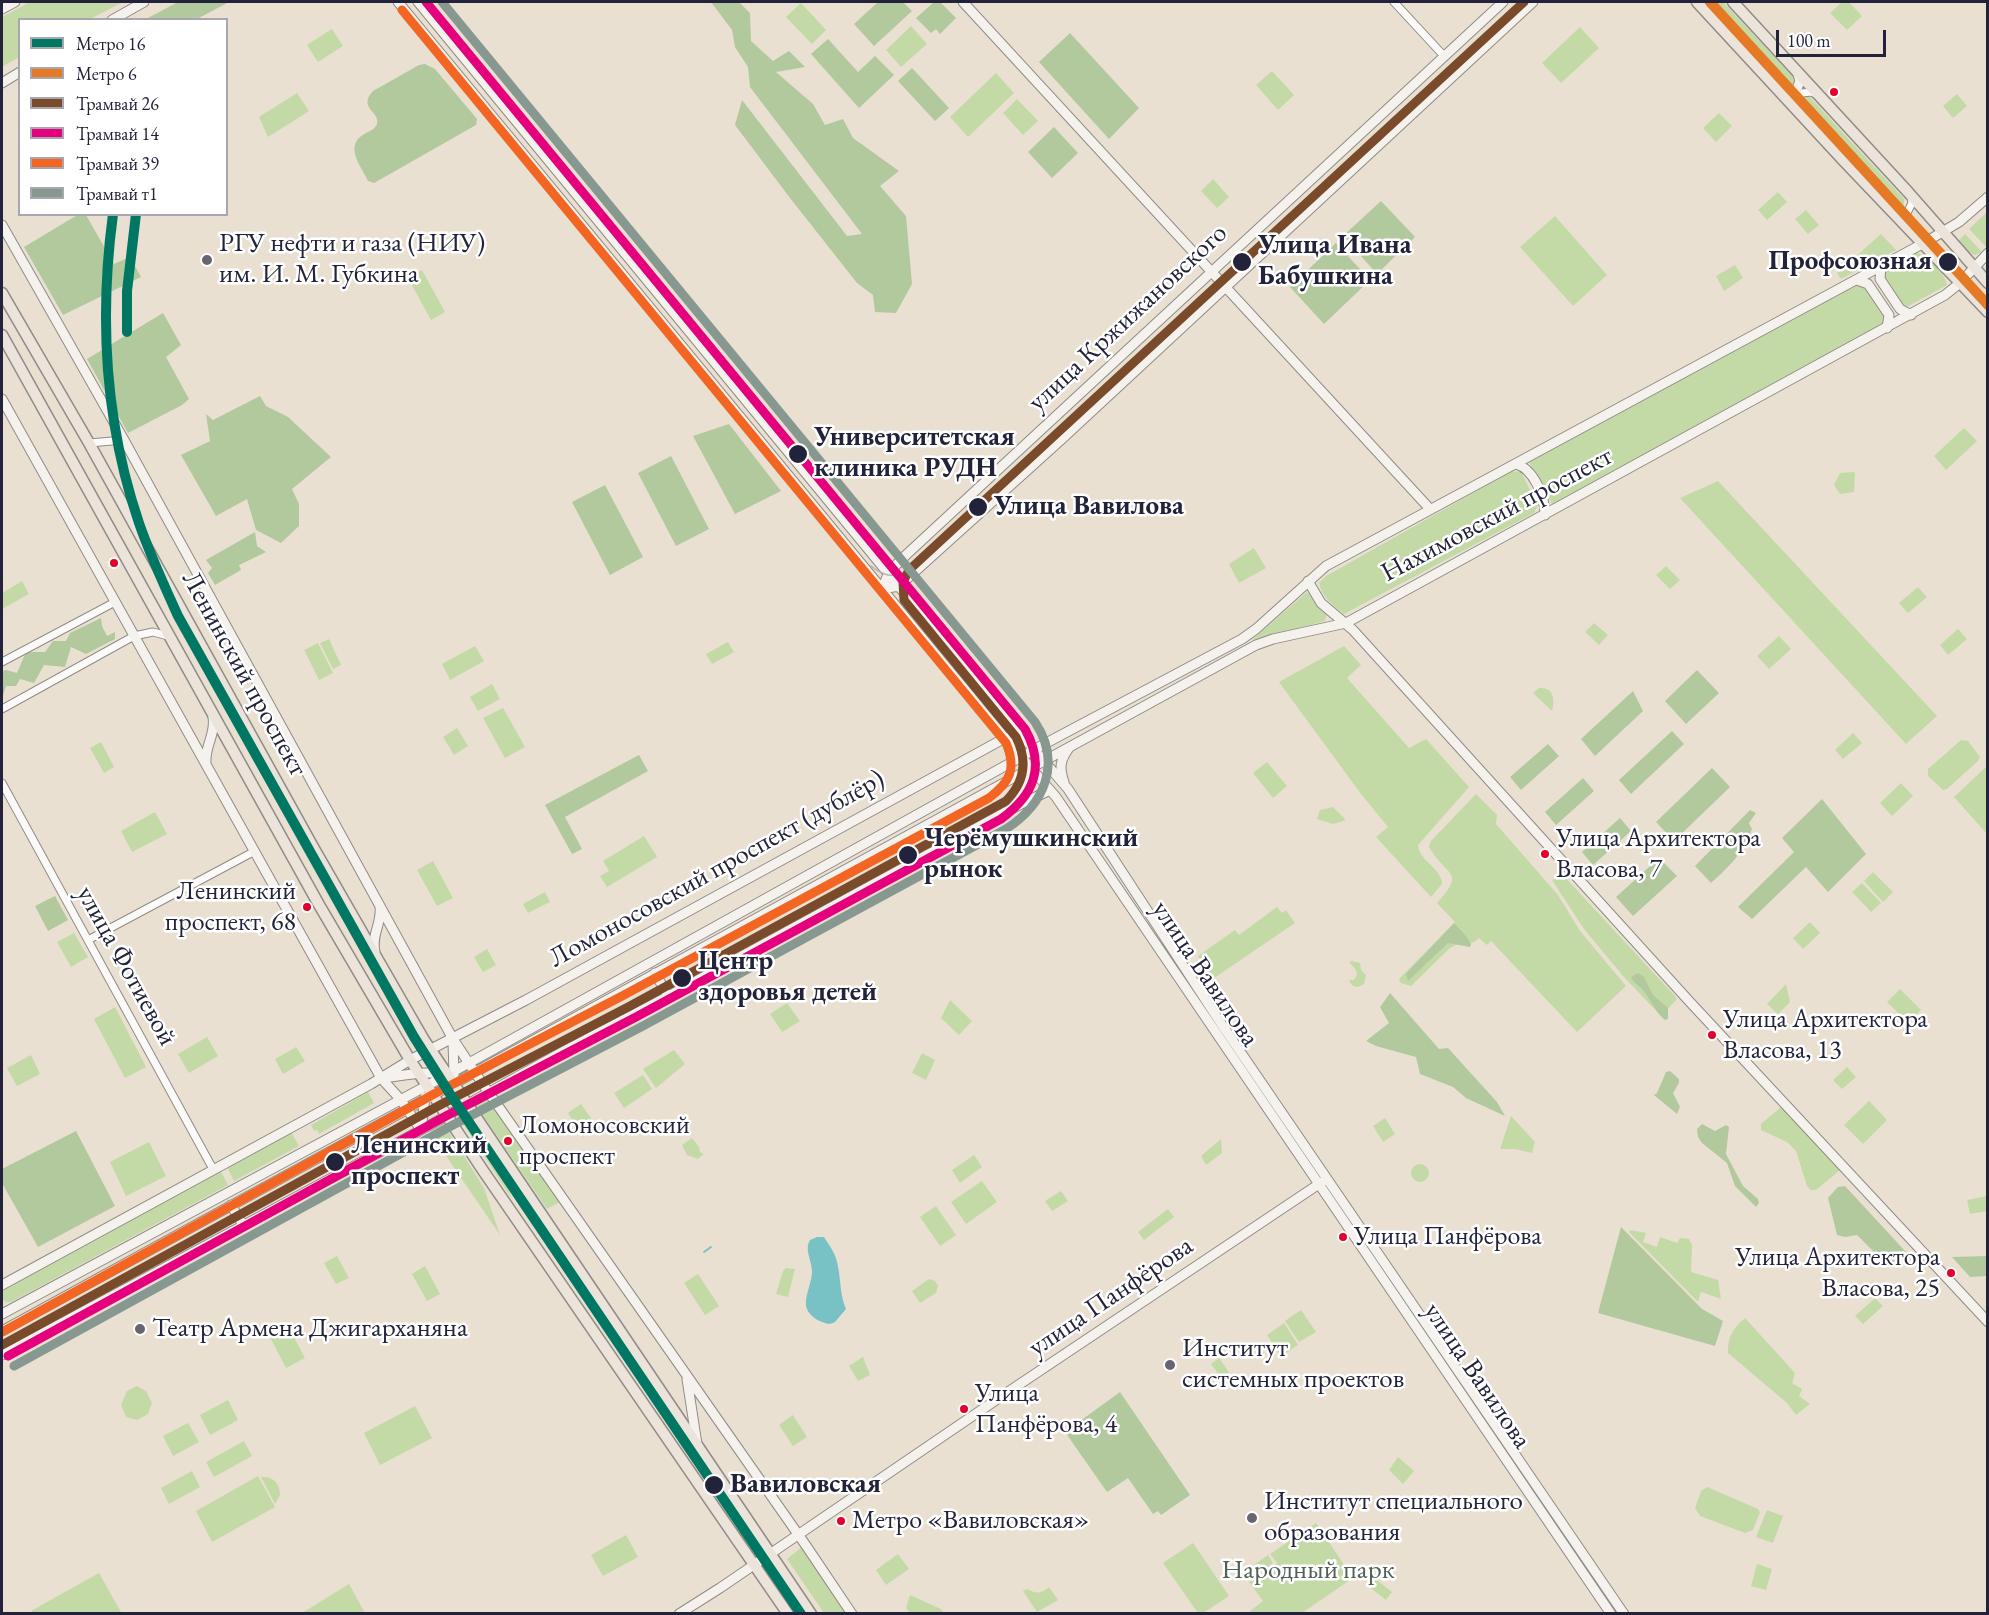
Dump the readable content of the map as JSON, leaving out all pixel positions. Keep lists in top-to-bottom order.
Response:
{
  "streets": {
    "main road": ["Ленинский проспект"],
    "street": [
      "улица Кржижановского",
      "Нахимовский проспект",
      "Ломоносовский проспект (дублёр)",
      "улица Фотиевой",
      "улица Вавилова",
      "улица Панфёрова"
    ]
  },
  "crossings": [
    ["улица Кржижановского", "улица Вавилова"],
    ["Нахимовский проспект", "Ломоносовский проспект (дублёр)"],
    ["Нахимовский проспект", "улица Вавилова"],
    ["Ленинский проспект", "Ломоносовский проспект (дублёр)"],
    ["Ленинский проспект", "улица Панфёрова"],
    ["Ломоносовский проспект (дублёр)", "улица Вавилова"],
    ["улица Вавилова", "улица Панфёрова"]
  ],
  "parks": ["Народный парк"],
  "places": [
    "РГУ нефти и газа (НИУ) им. И. М. Губкина",
    "Улица Ивана Бабушкина",
    "Профсоюзная",
    "Университетская клиника РУДН",
    "Улица Вавилова",
    "Улица Архитектора Власова, 7",
    "Черёмушкинский рынок",
    "Ленинский проспект, 68",
    "Центр здоровья детей",
    "Улица Архитектора Власова, 13",
    "Ломоносовский проспект",
    "Ленинский проспект",
    "Улица Панфёрова",
    "Улица Архитектора Власова, 25",
    "Театр Армена Джигарханяна",
    "Институт системных проектов",
    "Улица Панфёрова, 4",
    "Вавиловская",
    "Институт специального образования",
    "Метро «Вавиловская»"
  ],
  "lines": [
    "metro line 6",
    "tram line 26",
    "tram line 14",
    "tram line т1",
    "tram line 39",
    "metro line 16"
  ],
  "legend": [
    "Метро 16",
    "Метро 6",
    "Трамвай 26",
    "Трамвай 14",
    "Трамвай 39",
    "Трамвай т1"
  ],
  "scale_bar": "100 m"
}
